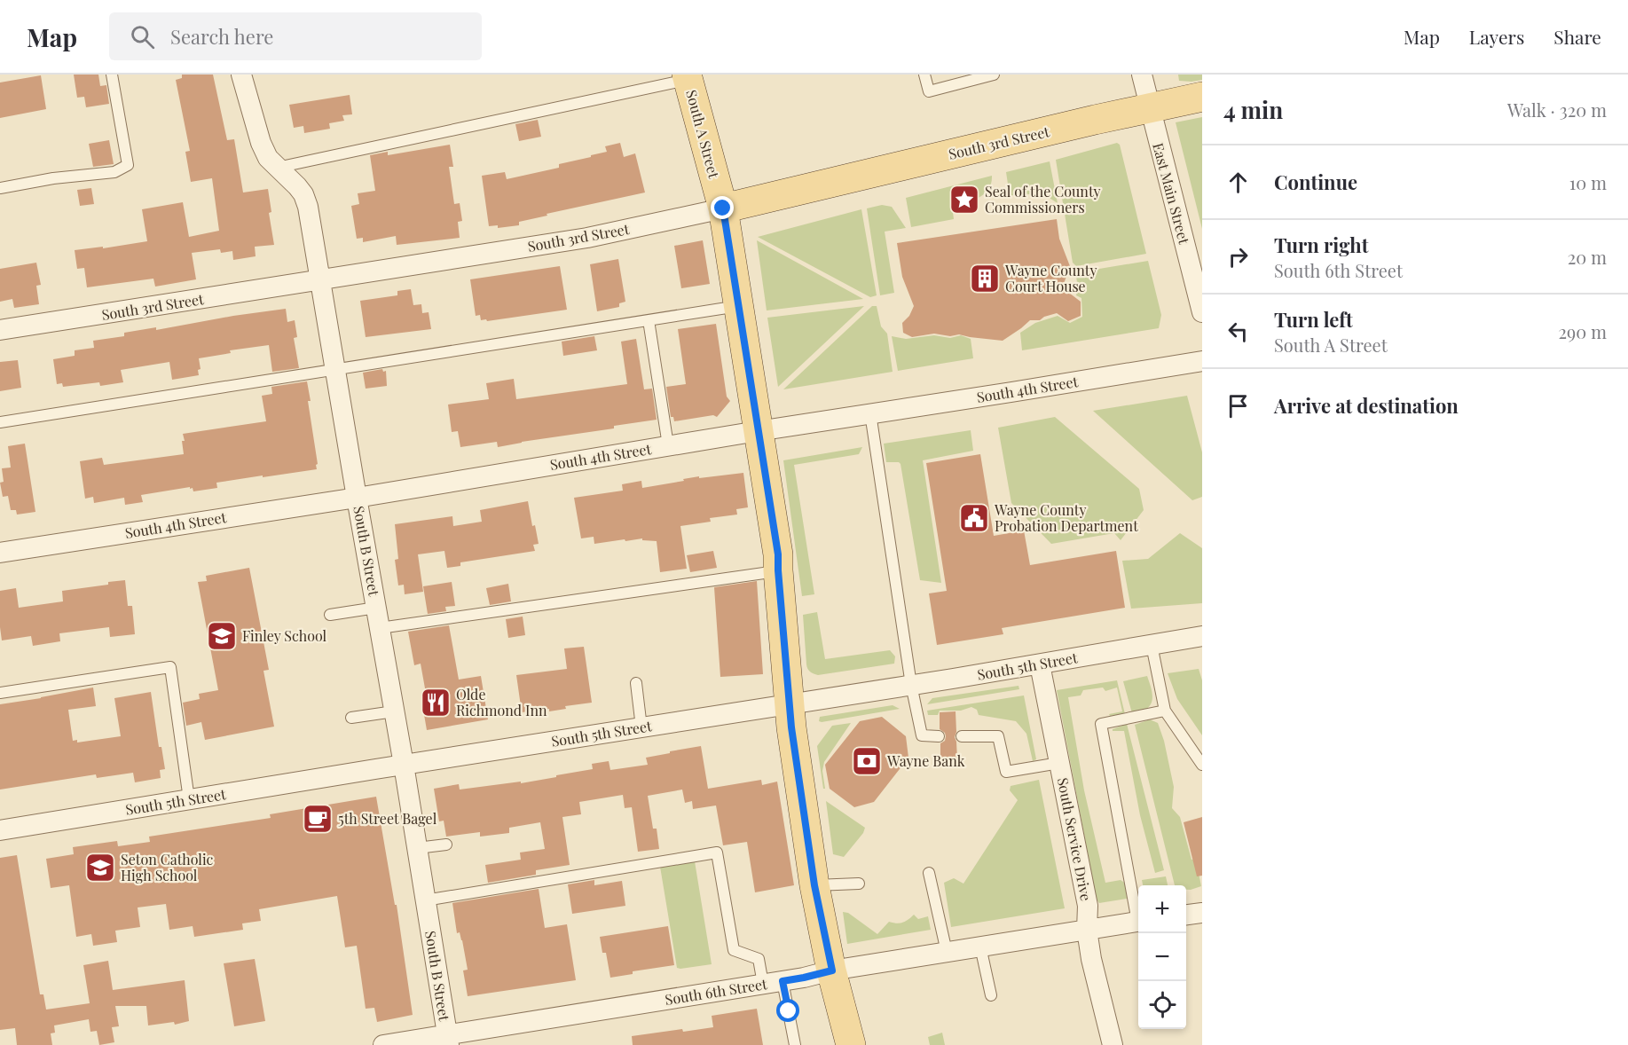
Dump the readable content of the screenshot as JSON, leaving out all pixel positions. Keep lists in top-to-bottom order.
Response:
{
  "streets": {
    "main road": ["South A Street", "South 3rd Street"],
    "street": [
      "East Main Street",
      "South 4th Street",
      "South B Street",
      "South 5th Street",
      "South Service Drive",
      "South 6th Street"
    ]
  },
  "crossings": [
    ["South A Street", "South 3rd Street"],
    ["South A Street", "South 4th Street"],
    ["South A Street", "South 5th Street"],
    ["South A Street", "South 6th Street"],
    ["South 3rd Street", "East Main Street"],
    ["South 3rd Street", "South B Street"],
    ["South 4th Street", "South B Street"],
    ["South B Street", "South 5th Street"],
    ["South B Street", "South 6th Street"],
    ["South 5th Street", "South Service Drive"],
    ["South Service Drive", "South 6th Street"]
  ],
  "places": {
    "place": ["Seal of the County Commissioners"],
    "building": ["Wayne County Court House"],
    "public building": ["Wayne County Probation Department"],
    "school or university": ["Finley School", "Seton Catholic High School"],
    "restaurant": ["Olde Richmond Inn"],
    "bank": ["Wayne Bank"],
    "cafe": ["5th Street Bagel"]
  },
  "page": {
    "header": "Map",
    "search": "Search here",
    "nav": ["Map", "Layers", "Share"],
    "heading": ["4 min", "Walk · 320 m"],
    "list": [
      ["Continue", "10 m"],
      ["Turn right", "South 6th Street", "20 m"],
      ["Turn left", "South A Street", "290 m"],
      "Arrive at destination"
    ],
    "map_buttons": ["+", "−"]
  }
}
